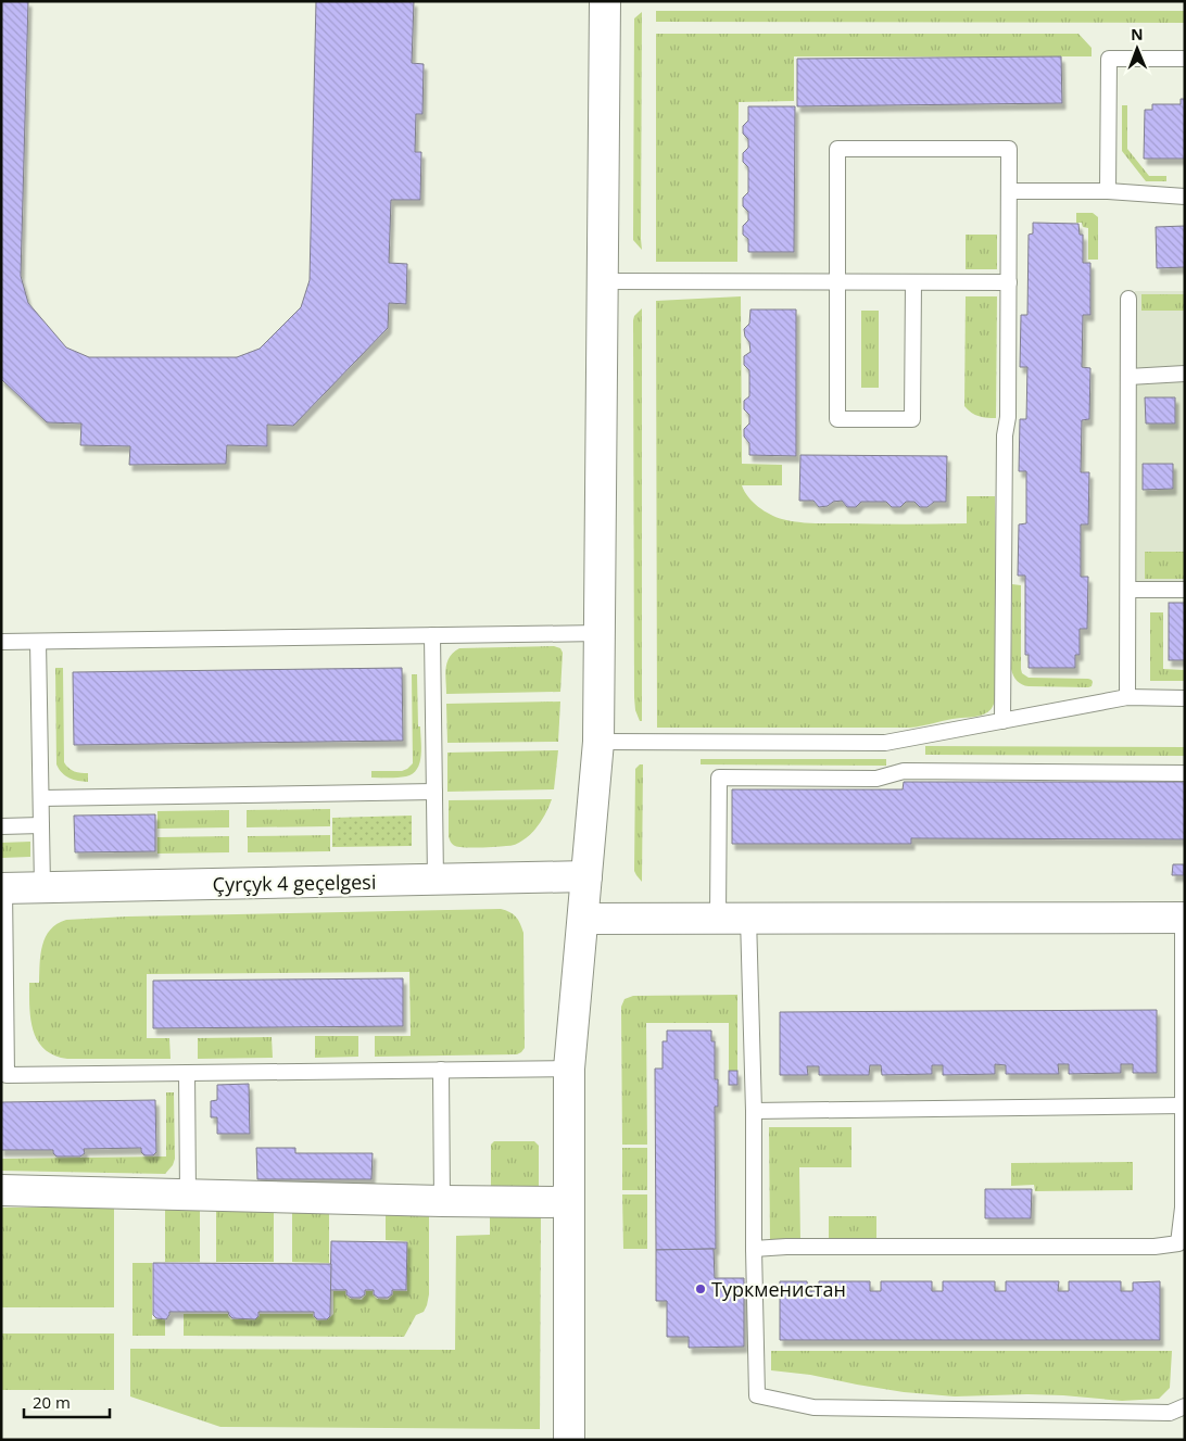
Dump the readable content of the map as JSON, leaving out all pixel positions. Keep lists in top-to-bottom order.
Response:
{
  "streets": {
    "street": ["Çyrçyk 4 geçelgesi"]
  },
  "places": ["Туркменистан"],
  "scale_bar": "20 m",
  "north": "top"
}
